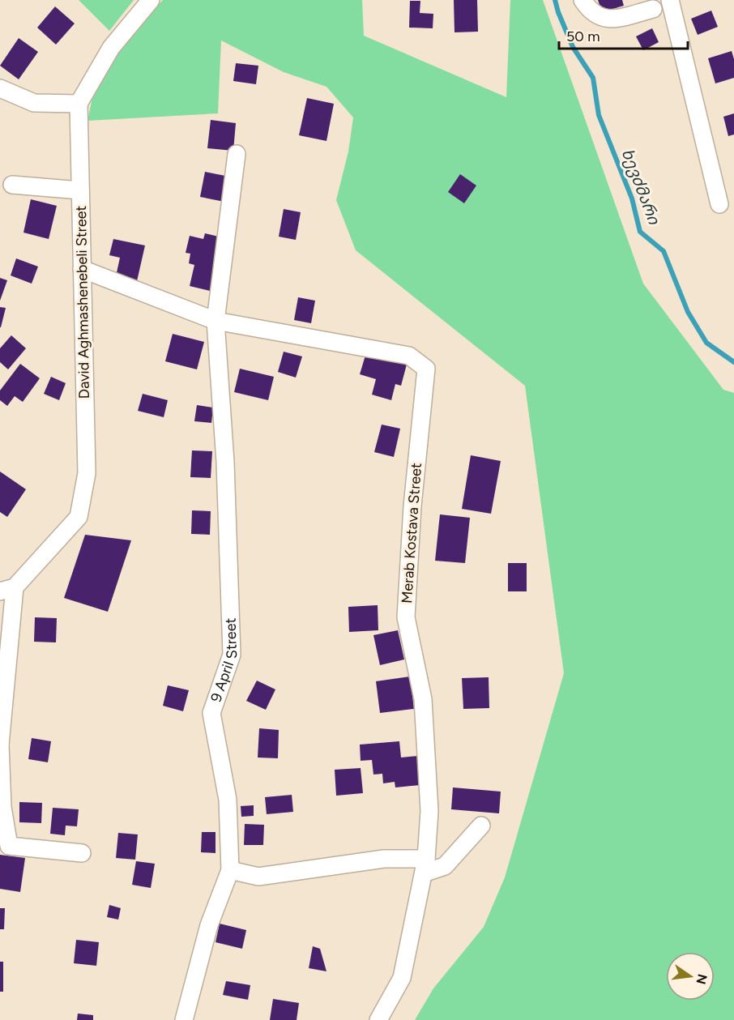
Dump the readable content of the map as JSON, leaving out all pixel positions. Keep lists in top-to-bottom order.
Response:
{
  "streets": {
    "street": ["David Aghmashenebeli Street", "Merab Kostava Street", "9 April Street"]
  },
  "crossings": [
    ["David Aghmashenebeli Street", "Merab Kostava Street"],
    ["Merab Kostava Street", "9 April Street"]
  ],
  "water": ["ხევძმარი"],
  "scale_bar": "50 m",
  "north": "right"
}
